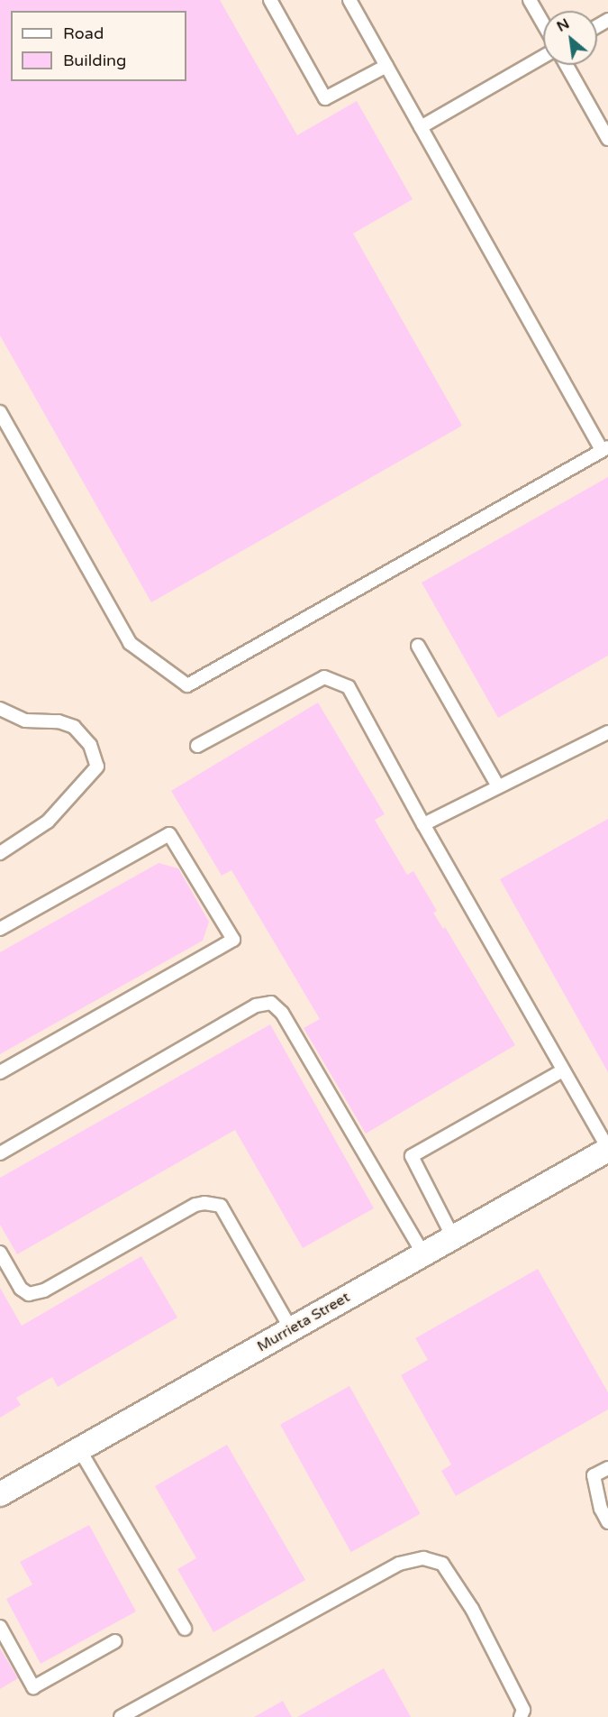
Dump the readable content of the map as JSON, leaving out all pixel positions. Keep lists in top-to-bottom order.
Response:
{
  "streets": {
    "street": ["Murrieta Street"]
  },
  "legend": ["Road", "Building"],
  "north": "top left"
}
